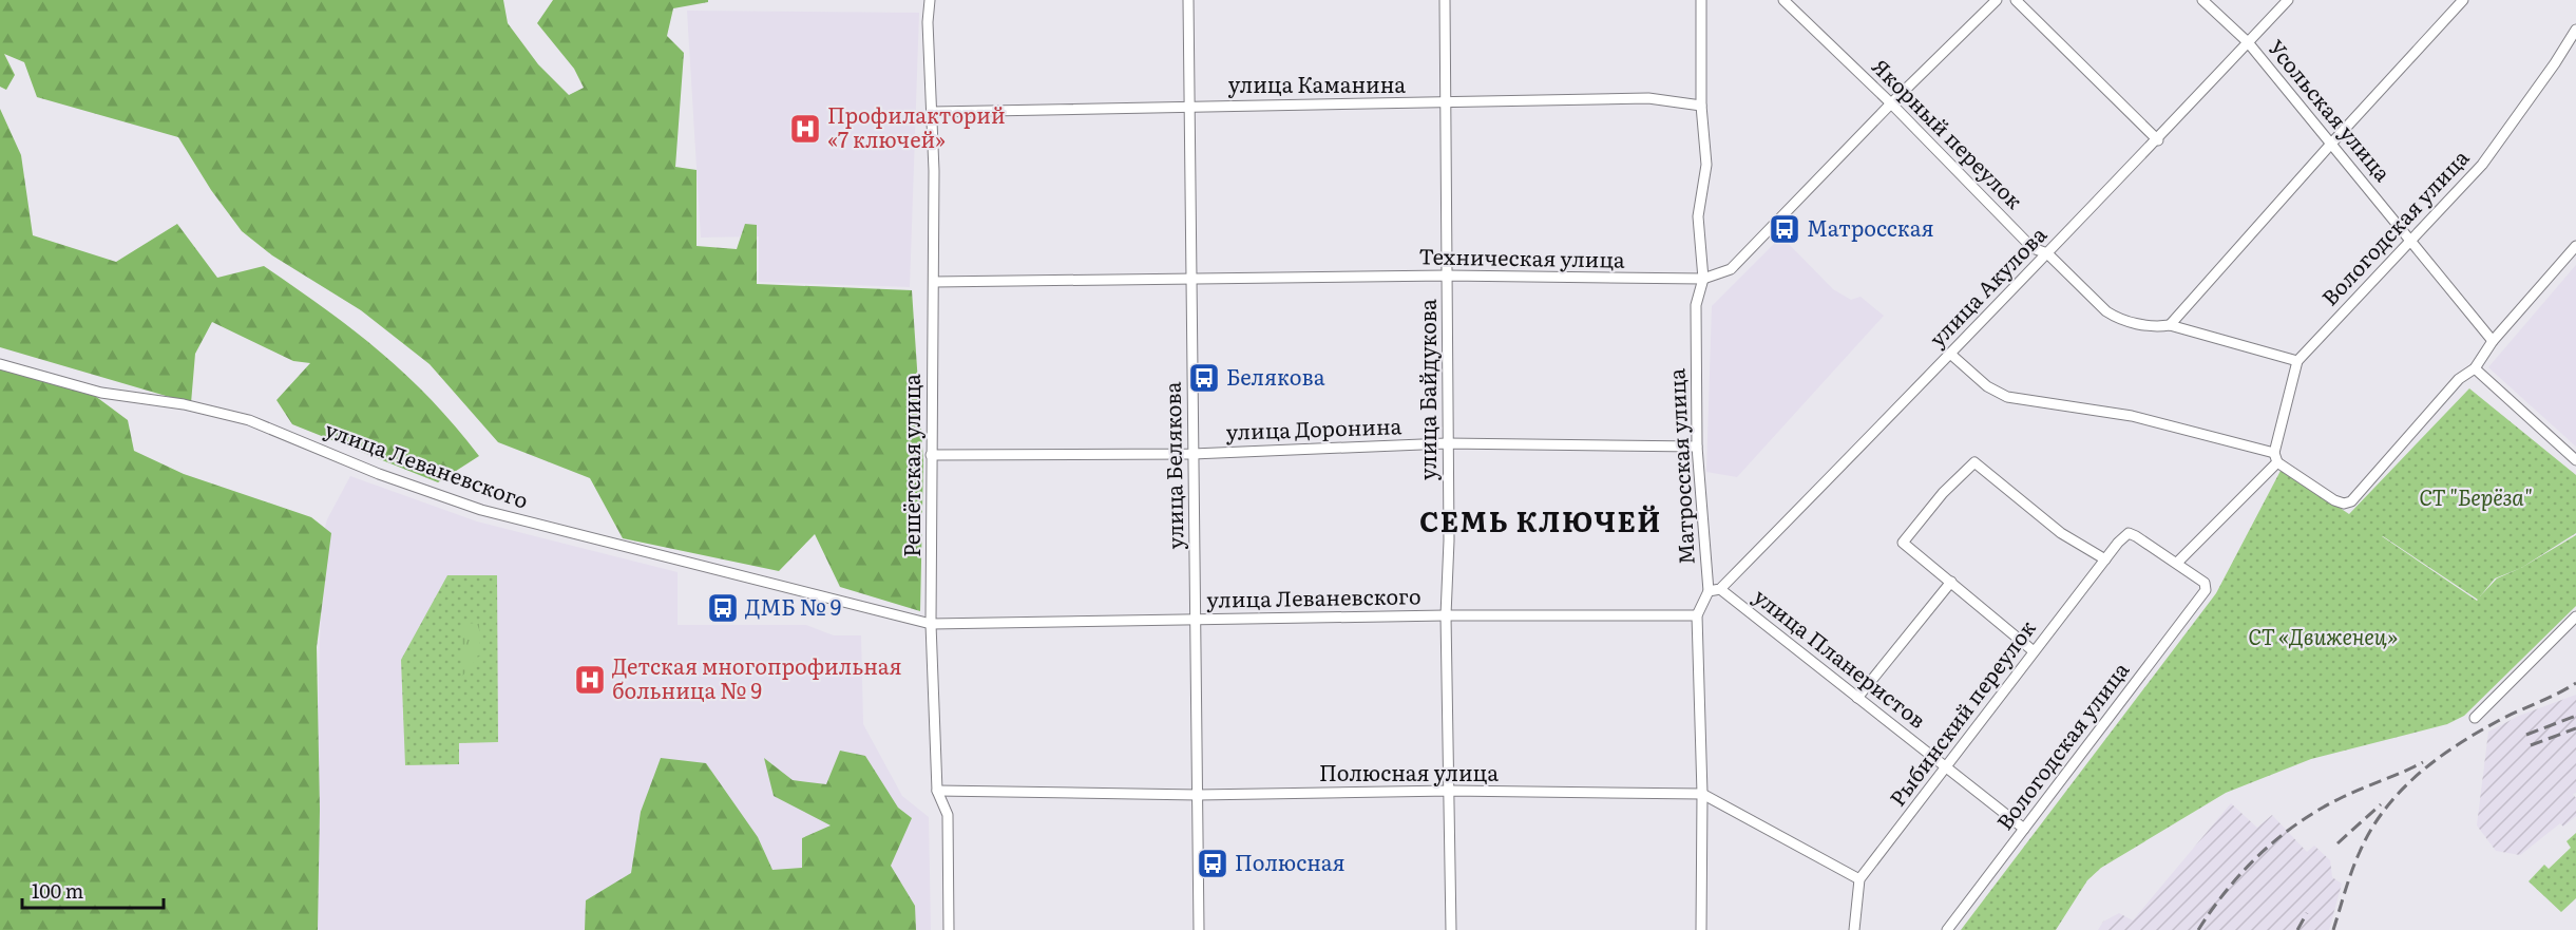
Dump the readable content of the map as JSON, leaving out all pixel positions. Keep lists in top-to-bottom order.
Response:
{
  "streets": {
    "street": [
      "улица Каманина",
      "Усольская улица",
      "Якорный переулок",
      "Вологодская улица",
      "Техническая улица",
      "улица Акулова",
      "улица Байдукова",
      "улица Доронина",
      "улица Леваневского",
      "Решётская улица",
      "улица Белякова",
      "Матросская улица",
      "улица Планеристов",
      "Рыбинский переулок",
      "Полюсная улица"
    ]
  },
  "crossings": [
    ["улица Каманина", "улица Байдукова"],
    ["улица Каманина", "Решётская улица"],
    ["улица Каманина", "улица Белякова"],
    ["улица Каманина", "Матросская улица"],
    ["Усольская улица", "Вологодская улица"],
    ["Усольская улица", "улица Акулова"],
    ["Якорный переулок", "Вологодская улица"],
    ["Якорный переулок", "Техническая улица"],
    ["Якорный переулок", "улица Акулова"],
    ["Вологодская улица", "улица Планеристов"],
    ["Вологодская улица", "Рыбинский переулок"],
    ["Техническая улица", "улица Байдукова"],
    ["Техническая улица", "Решётская улица"],
    ["Техническая улица", "улица Белякова"],
    ["Техническая улица", "Матросская улица"],
    ["улица Акулова", "улица Планеристов"],
    ["улица Байдукова", "улица Доронина"],
    ["улица Байдукова", "улица Леваневского"],
    ["улица Байдукова", "Полюсная улица"],
    ["улица Доронина", "Решётская улица"],
    ["улица Доронина", "улица Белякова"],
    ["улица Доронина", "Матросская улица"],
    ["улица Леваневского", "Решётская улица"],
    ["улица Леваневского", "улица Белякова"],
    ["улица Леваневского", "Матросская улица"],
    ["Решётская улица", "Полюсная улица"],
    ["улица Белякова", "Полюсная улица"],
    ["Матросская улица", "Полюсная улица"],
    ["улица Планеристов", "Рыбинский переулок"],
    ["Рыбинский переулок", "Полюсная улица"]
  ],
  "districts": ["СЕМЬ КЛЮЧЕЙ"],
  "parks": ["СТ \"Берёза\"", "СТ «Движенец»"],
  "places": {
    "hospital": ["Профилакторий «7 ключей»", "Детская многопрофильная больница № 9"],
    "bus stop": [
      "Матросская",
      "Белякова",
      "ДМБ № 9",
      "Полюсная"
    ]
  },
  "scale_bar": "100 m"
}
